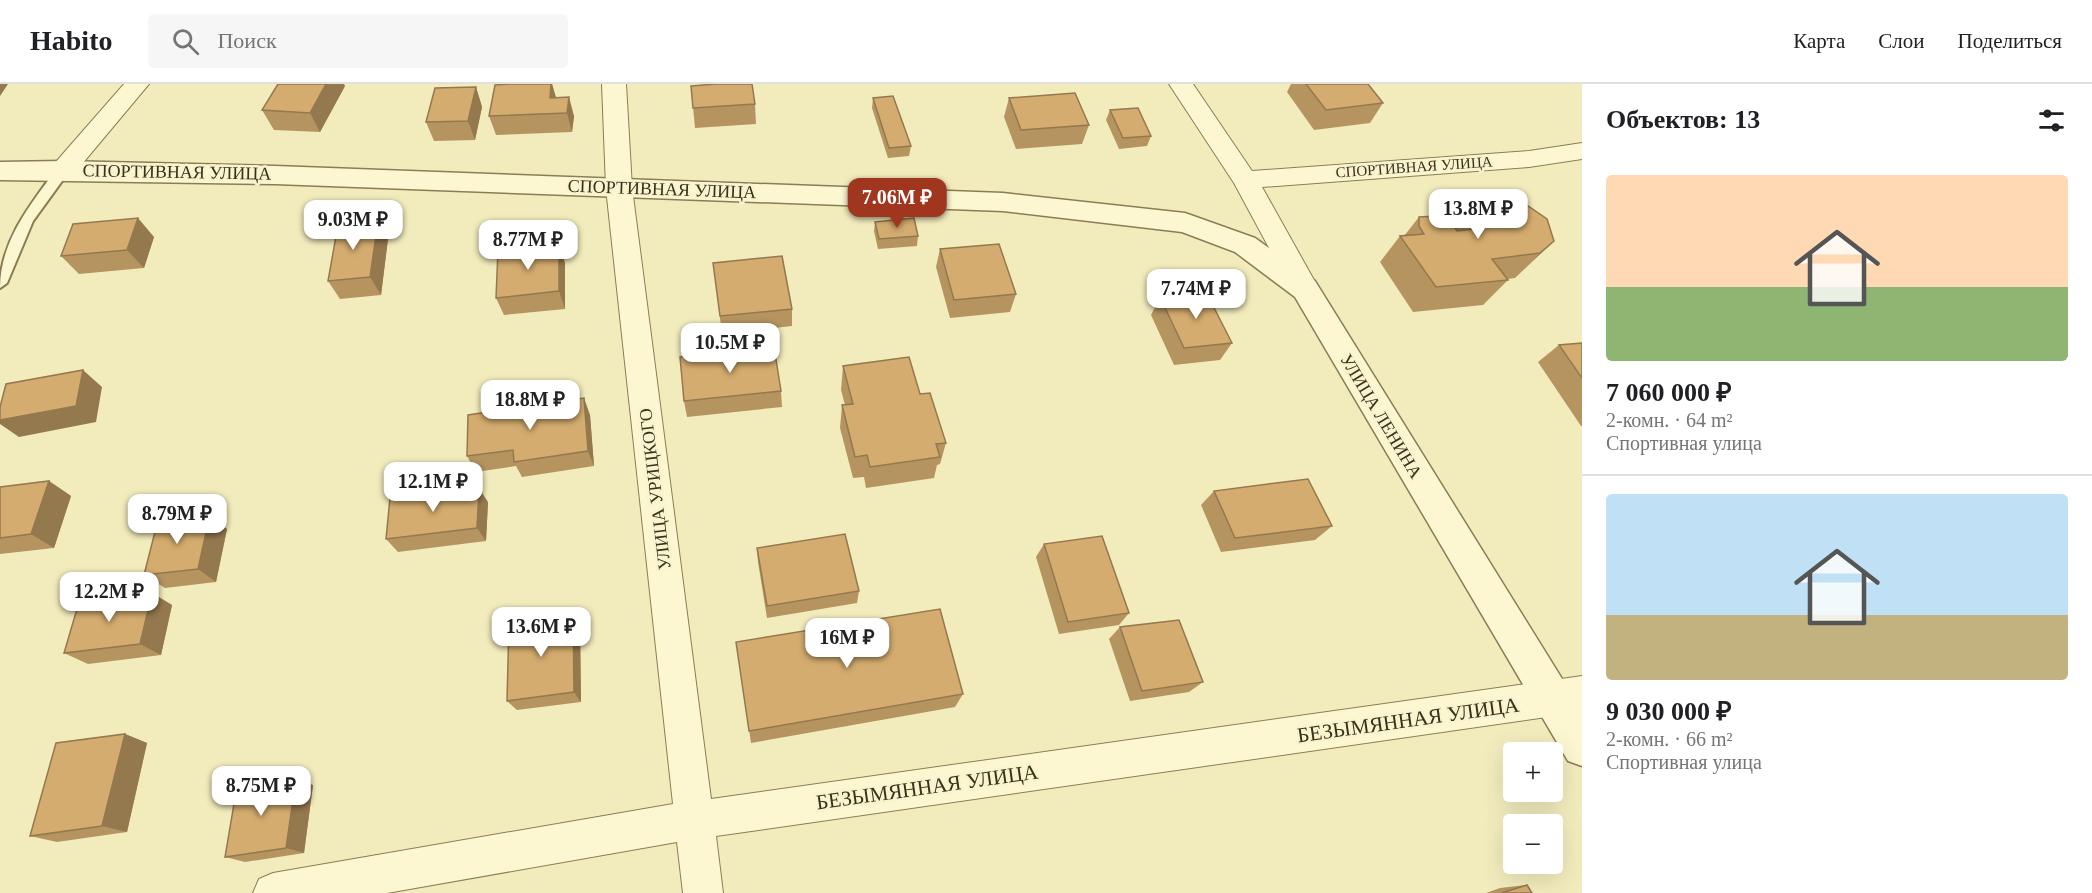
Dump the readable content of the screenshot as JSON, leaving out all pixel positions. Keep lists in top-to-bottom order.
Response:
{
  "streets": {
    "street": [
      "СПОРТИВНАЯ УЛИЦА",
      "УЛИЦА ЛЕНИНА",
      "УЛИЦА УРИЦКОГО",
      "БЕЗЫМЯННАЯ УЛИЦА"
    ]
  },
  "crossings": [
    ["СПОРТИВНАЯ УЛИЦА", "УЛИЦА ЛЕНИНА"],
    ["СПОРТИВНАЯ УЛИЦА", "УЛИЦА УРИЦКОГО"],
    ["УЛИЦА ЛЕНИНА", "БЕЗЫМЯННАЯ УЛИЦА"],
    ["УЛИЦА УРИЦКОГО", "БЕЗЫМЯННАЯ УЛИЦА"]
  ],
  "page": {
    "header": "Habito",
    "search": "Поиск",
    "nav": ["Карта", "Слои", "Поделиться"],
    "heading": "Объектов: 13",
    "list": [
      {
        "name": "7 060 000 ₽",
        "note": "2-комн. · 64 m² · Спортивная улица"
      },
      {
        "name": "9 030 000 ₽",
        "note": "2-комн. · 66 m² · Спортивная улица"
      }
    ],
    "price": [
      "7.06M ₽",
      "13.8M ₽",
      "9.03M ₽",
      "8.77M ₽",
      "7.74M ₽",
      "10.5M ₽",
      "18.8M ₽",
      "12.1M ₽",
      "8.79M ₽",
      "12.2M ₽",
      "13.6M ₽",
      "16M ₽",
      "8.75M ₽"
    ],
    "map_buttons": ["+", "−"]
  }
}
